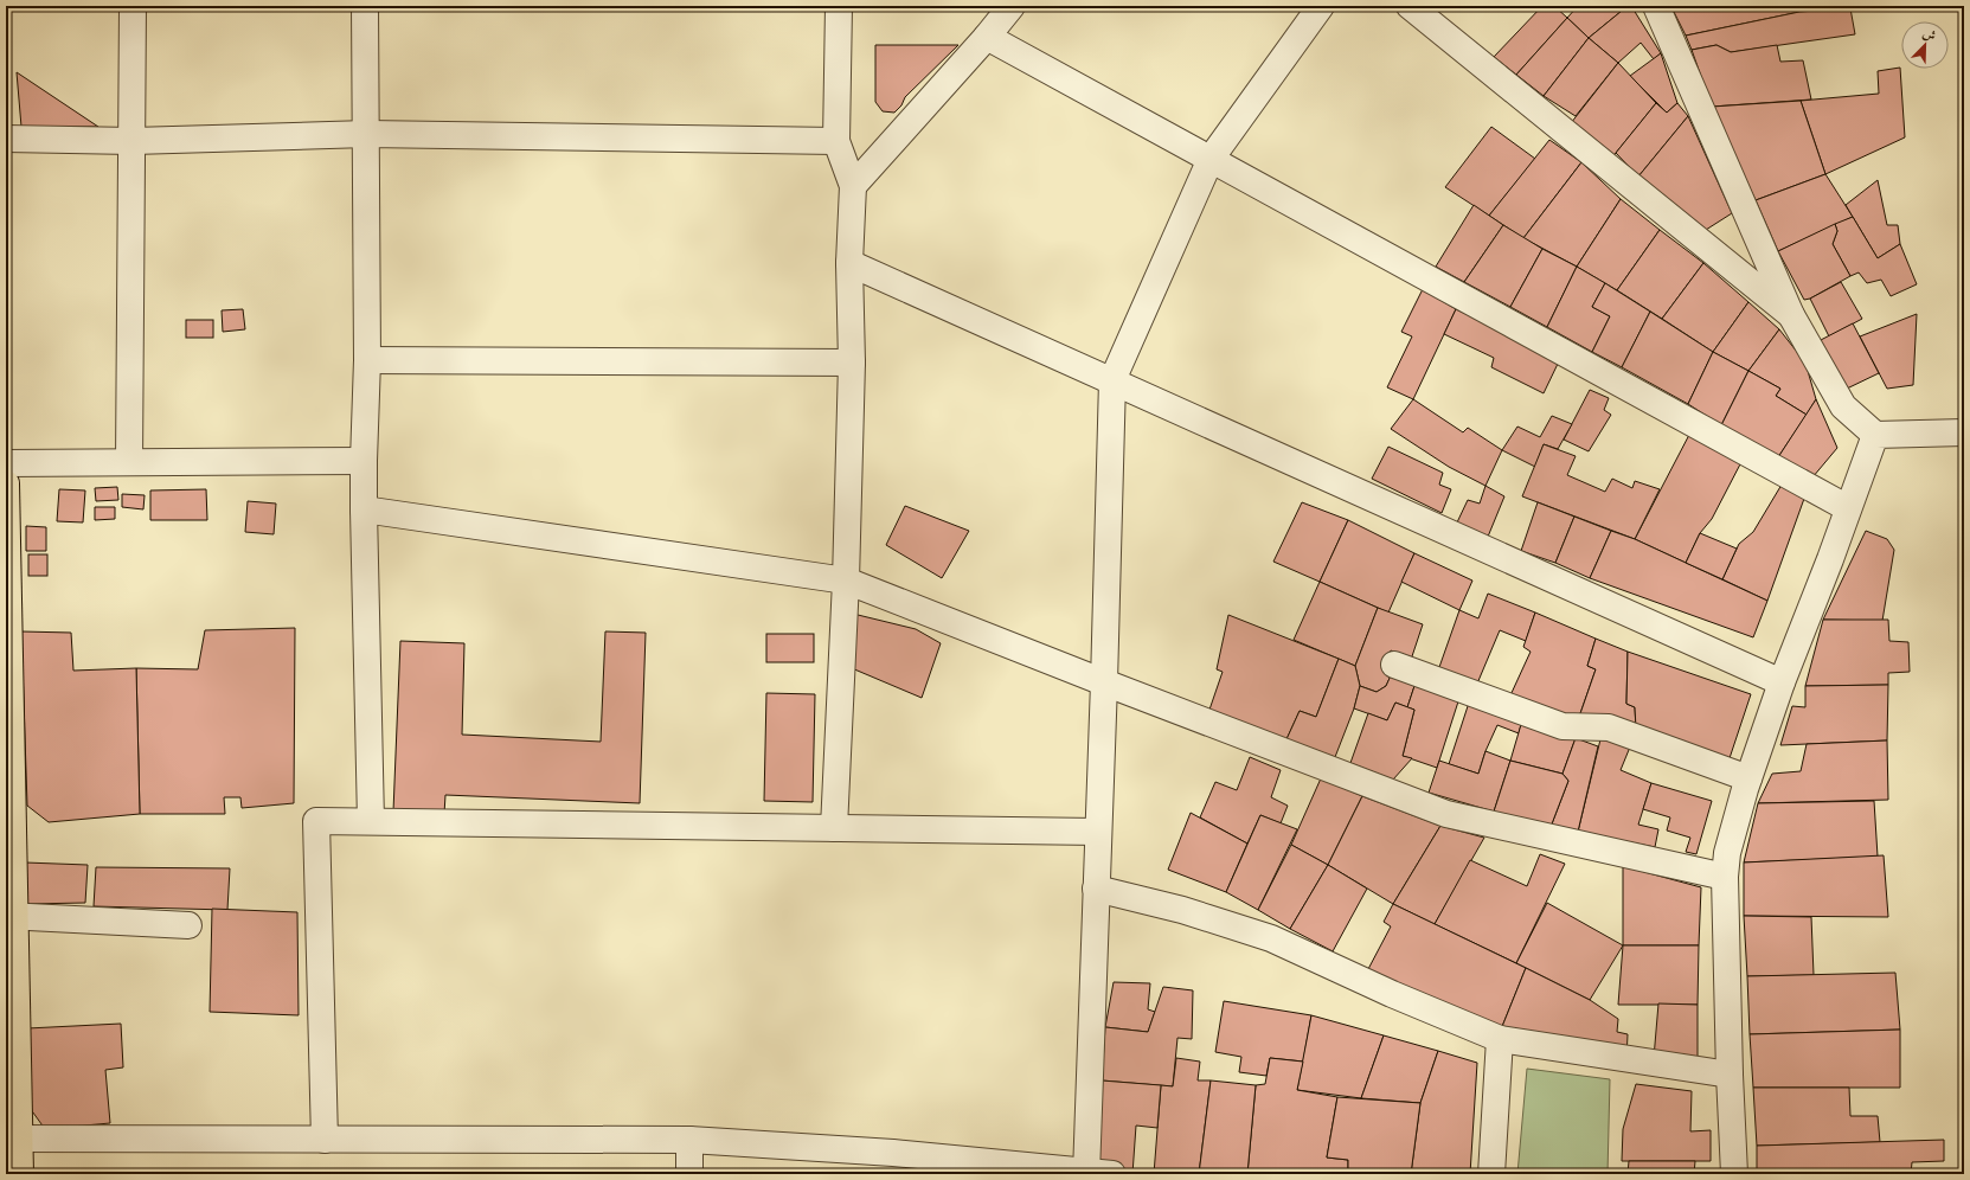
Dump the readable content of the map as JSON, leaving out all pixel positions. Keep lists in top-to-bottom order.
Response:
{
  "north": "top right"
}
